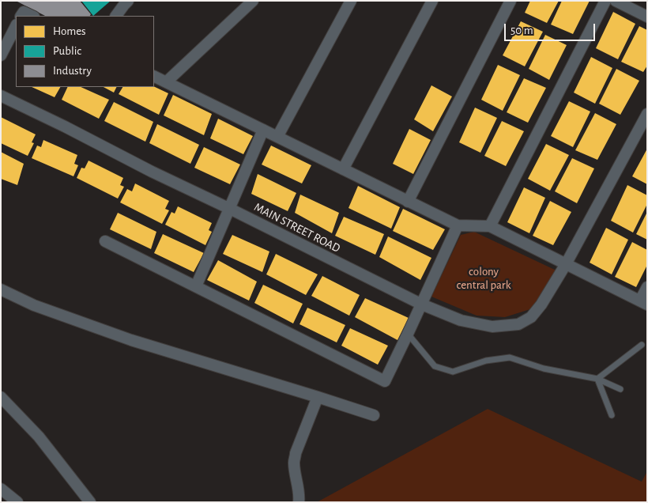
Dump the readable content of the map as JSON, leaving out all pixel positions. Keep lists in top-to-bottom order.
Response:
{
  "streets": {
    "street": ["MAIN STREET ROAD"]
  },
  "parks": ["colony central park"],
  "legend": ["Homes", "Public", "Industry"],
  "scale_bar": "50 m"
}
